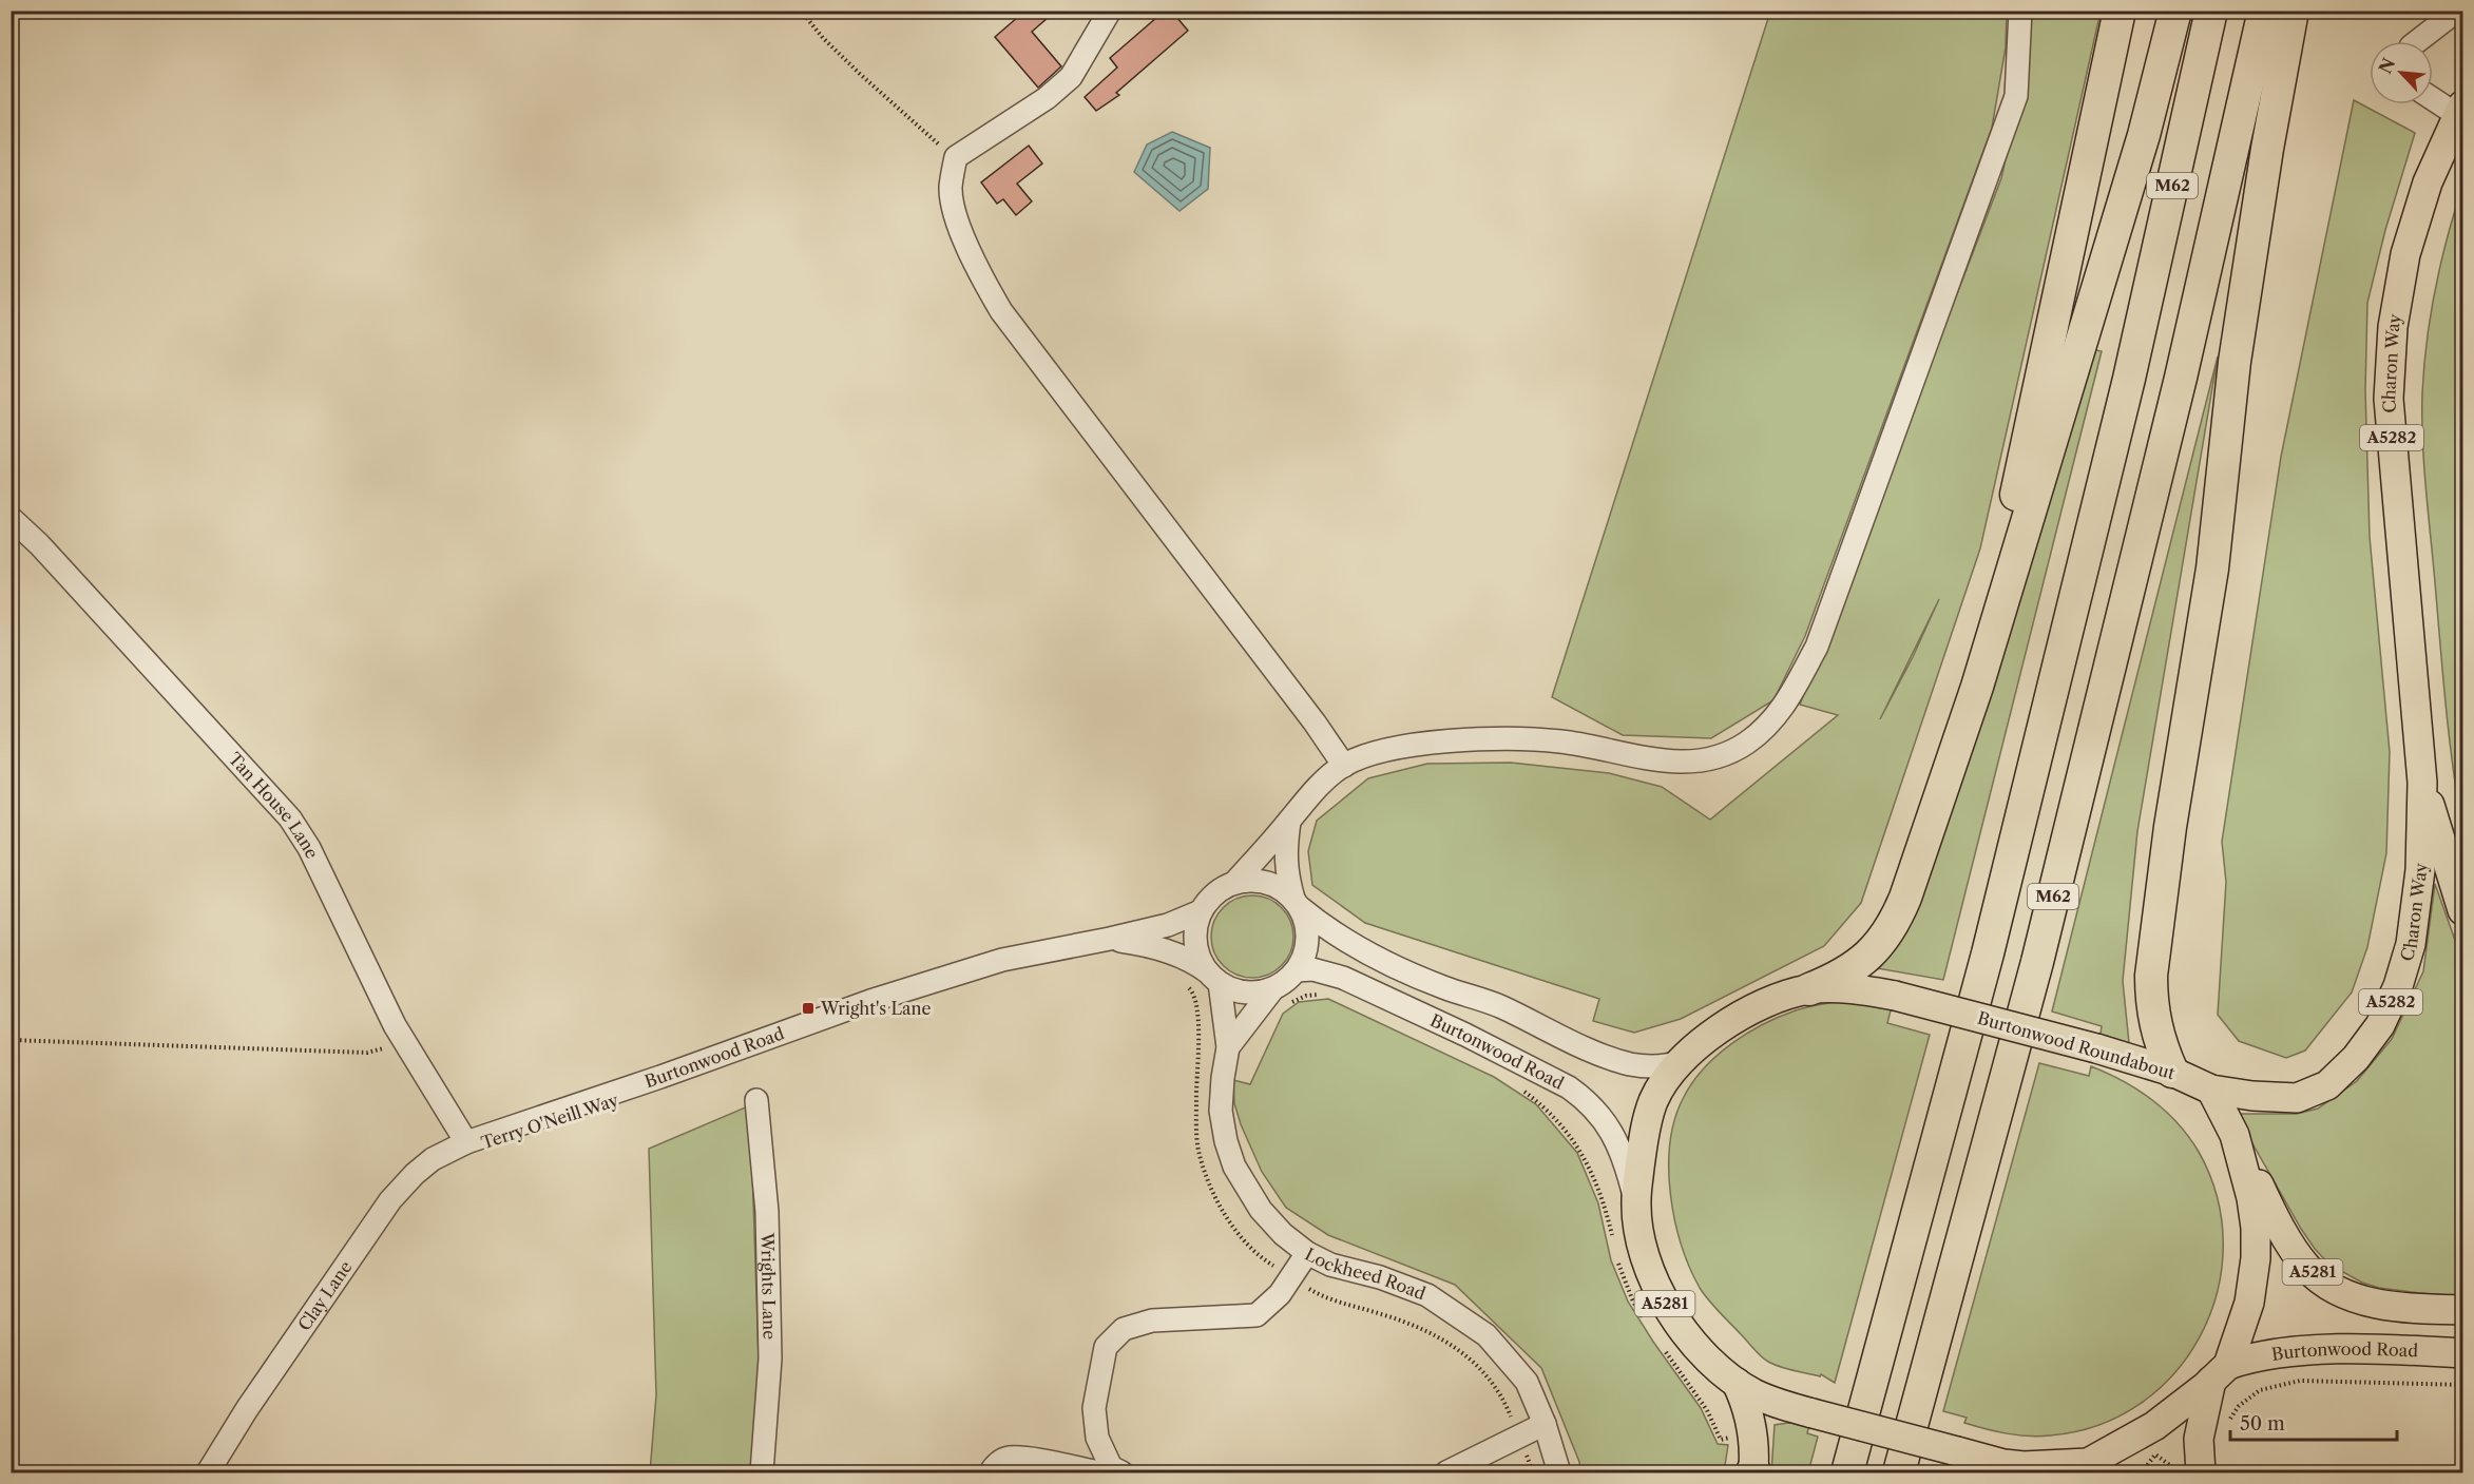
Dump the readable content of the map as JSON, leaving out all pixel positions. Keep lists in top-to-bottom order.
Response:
{
  "streets": {
    "highway": ["M62"],
    "main road": [
      "Charon Way",
      "A5282",
      "Burtonwood Roundabout",
      "Burtonwood Road",
      "A5281"
    ],
    "street": [
      "Tan House Lane",
      "Lockheed Road",
      "Wrights Lane",
      "Clay Lane"
    ]
  },
  "crossings": [
    ["Charon Way", "Burtonwood Roundabout"],
    ["Charon Way", "A5281"],
    ["Tan House Lane", "Burtonwood Road"],
    ["Tan House Lane", "Clay Lane"],
    ["Burtonwood Roundabout", "Burtonwood Road"],
    ["Burtonwood Roundabout", "A5281"],
    ["Burtonwood Road", "Lockheed Road"],
    ["Burtonwood Road", "A5281"],
    ["Burtonwood Road", "Clay Lane"]
  ],
  "places": {
    "transit": ["Wright's Lane"]
  },
  "scale_bar": "50 m",
  "north": "top left"
}
